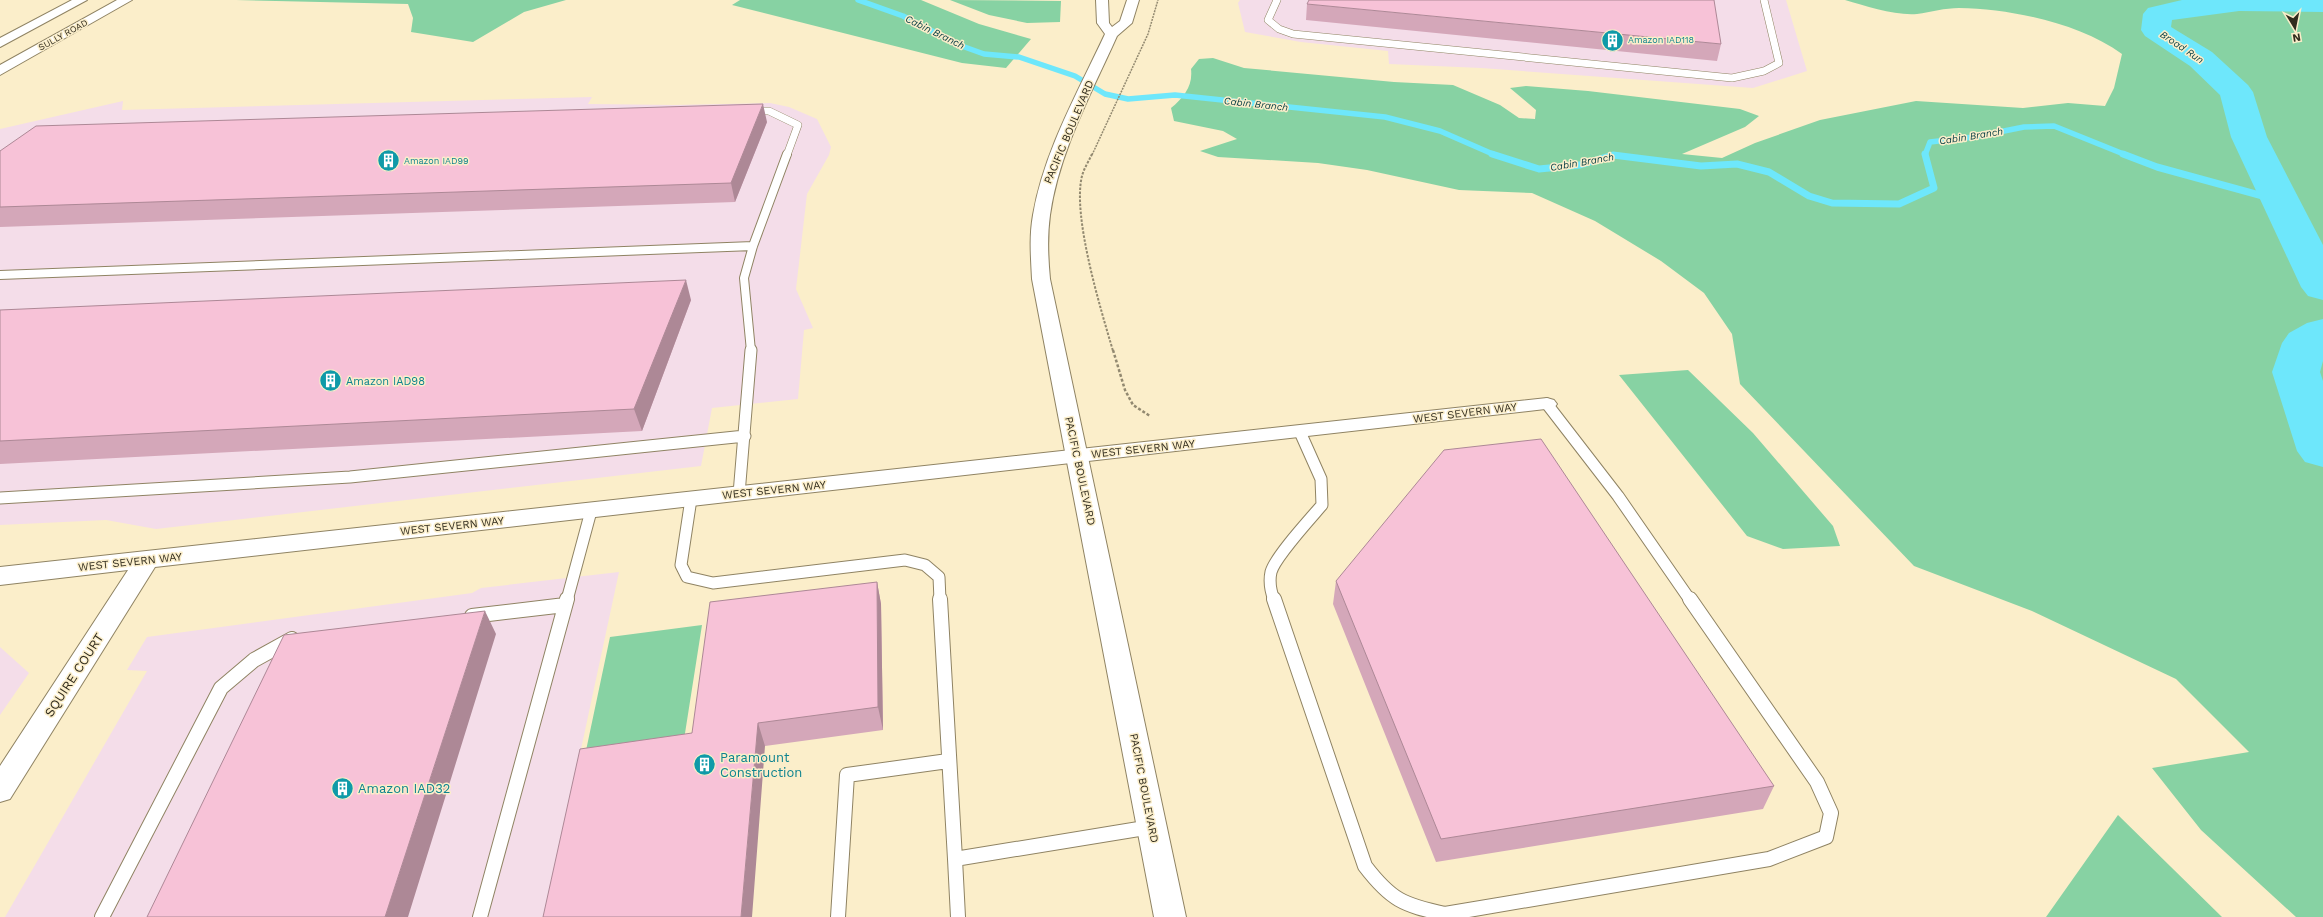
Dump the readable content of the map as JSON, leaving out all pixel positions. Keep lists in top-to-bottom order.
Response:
{
  "streets": {
    "main road": [
      "SULLY ROAD",
      "PACIFIC BOULEVARD",
      "WEST SEVERN WAY",
      "SQUIRE COURT"
    ]
  },
  "crossings": [
    ["PACIFIC BOULEVARD", "WEST SEVERN WAY"],
    ["WEST SEVERN WAY", "SQUIRE COURT"]
  ],
  "water": ["Cabin Branch", "Broad Run"],
  "places": {
    "building": [
      "Amazon IAD118",
      "Amazon IAD99",
      "Amazon IAD98",
      "Paramount Construction",
      "Amazon IAD32"
    ]
  },
  "north": "bottom"
}
